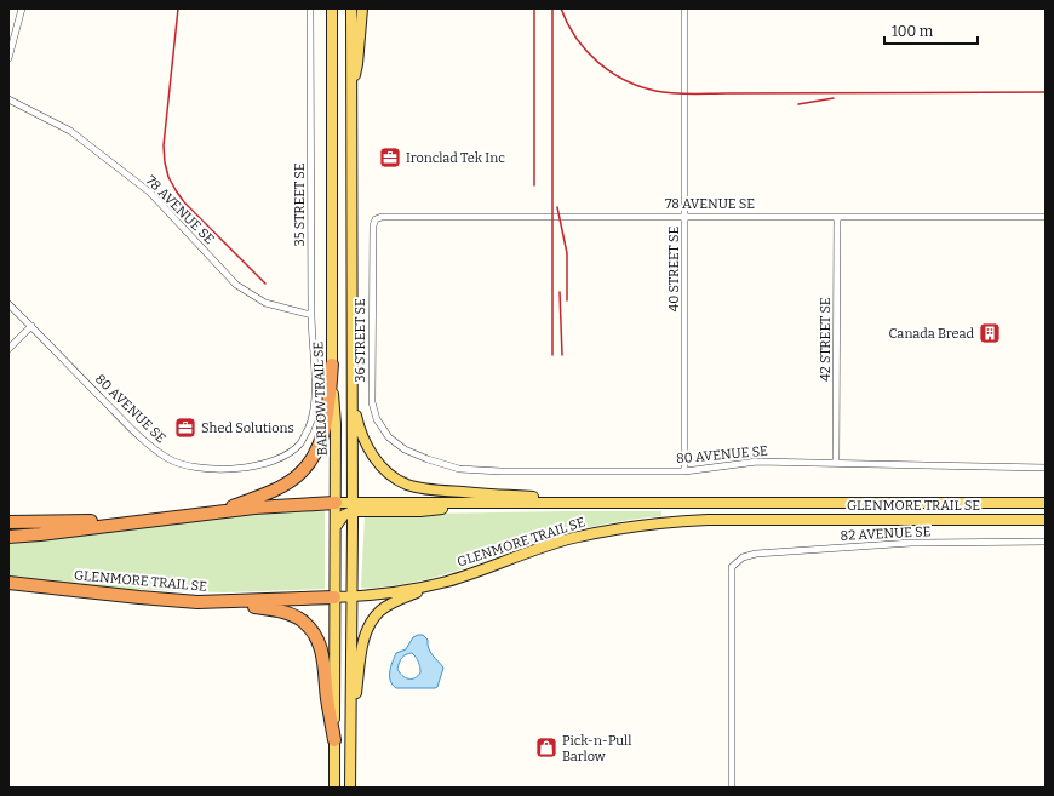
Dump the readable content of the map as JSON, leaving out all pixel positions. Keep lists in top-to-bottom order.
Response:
{
  "streets": {
    "highway": ["GLENMORE TRAIL SE"],
    "main road": ["BARLOW TRAIL SE"],
    "street": [
      "78 AVENUE SE",
      "35 STREET SE",
      "40 STREET SE",
      "42 STREET SE",
      "36 STREET SE",
      "80 AVENUE SE",
      "82 AVENUE SE"
    ]
  },
  "crossings": [
    ["78 AVENUE SE", "35 STREET SE"],
    ["78 AVENUE SE", "40 STREET SE"],
    ["78 AVENUE SE", "42 STREET SE"],
    ["78 AVENUE SE", "36 STREET SE"],
    ["35 STREET SE", "80 AVENUE SE"],
    ["40 STREET SE", "80 AVENUE SE"],
    ["42 STREET SE", "80 AVENUE SE"],
    ["36 STREET SE", "80 AVENUE SE"],
    ["BARLOW TRAIL SE", "GLENMORE TRAIL SE"]
  ],
  "places": {
    "office": ["Ironclad Tek Inc", "Shed Solutions"],
    "building": ["Canada Bread"],
    "shop": ["Pick-n-Pull Barlow"]
  },
  "scale_bar": "100 m"
}
